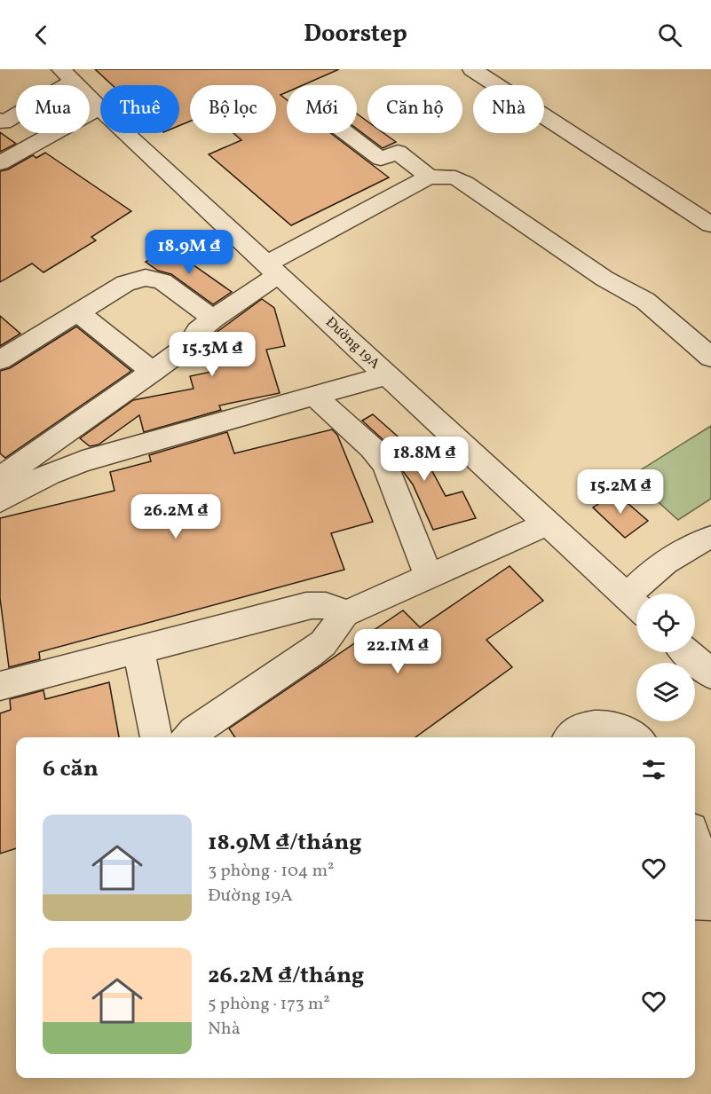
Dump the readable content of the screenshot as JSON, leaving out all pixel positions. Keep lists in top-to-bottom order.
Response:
{
  "streets": {
    "street": ["Đường 19A"]
  },
  "page": {
    "header": "Doorstep",
    "chip": [
      "Mua",
      "Thuê",
      "Bộ lọc",
      "Mới",
      "Căn hộ",
      "Nhà"
    ],
    "price": [
      "18.9M ₫",
      "15.3M ₫",
      "18.8M ₫",
      "15.2M ₫",
      "26.2M ₫",
      "22.1M ₫"
    ],
    "heading": "6 căn",
    "list": [
      {
        "name": "18.9M ₫/tháng",
        "note": "3 phòng · 104 m² · Đường 19A"
      },
      {
        "name": "26.2M ₫/tháng",
        "note": "5 phòng · 173 m² · Nhà"
      }
    ]
  }
}
